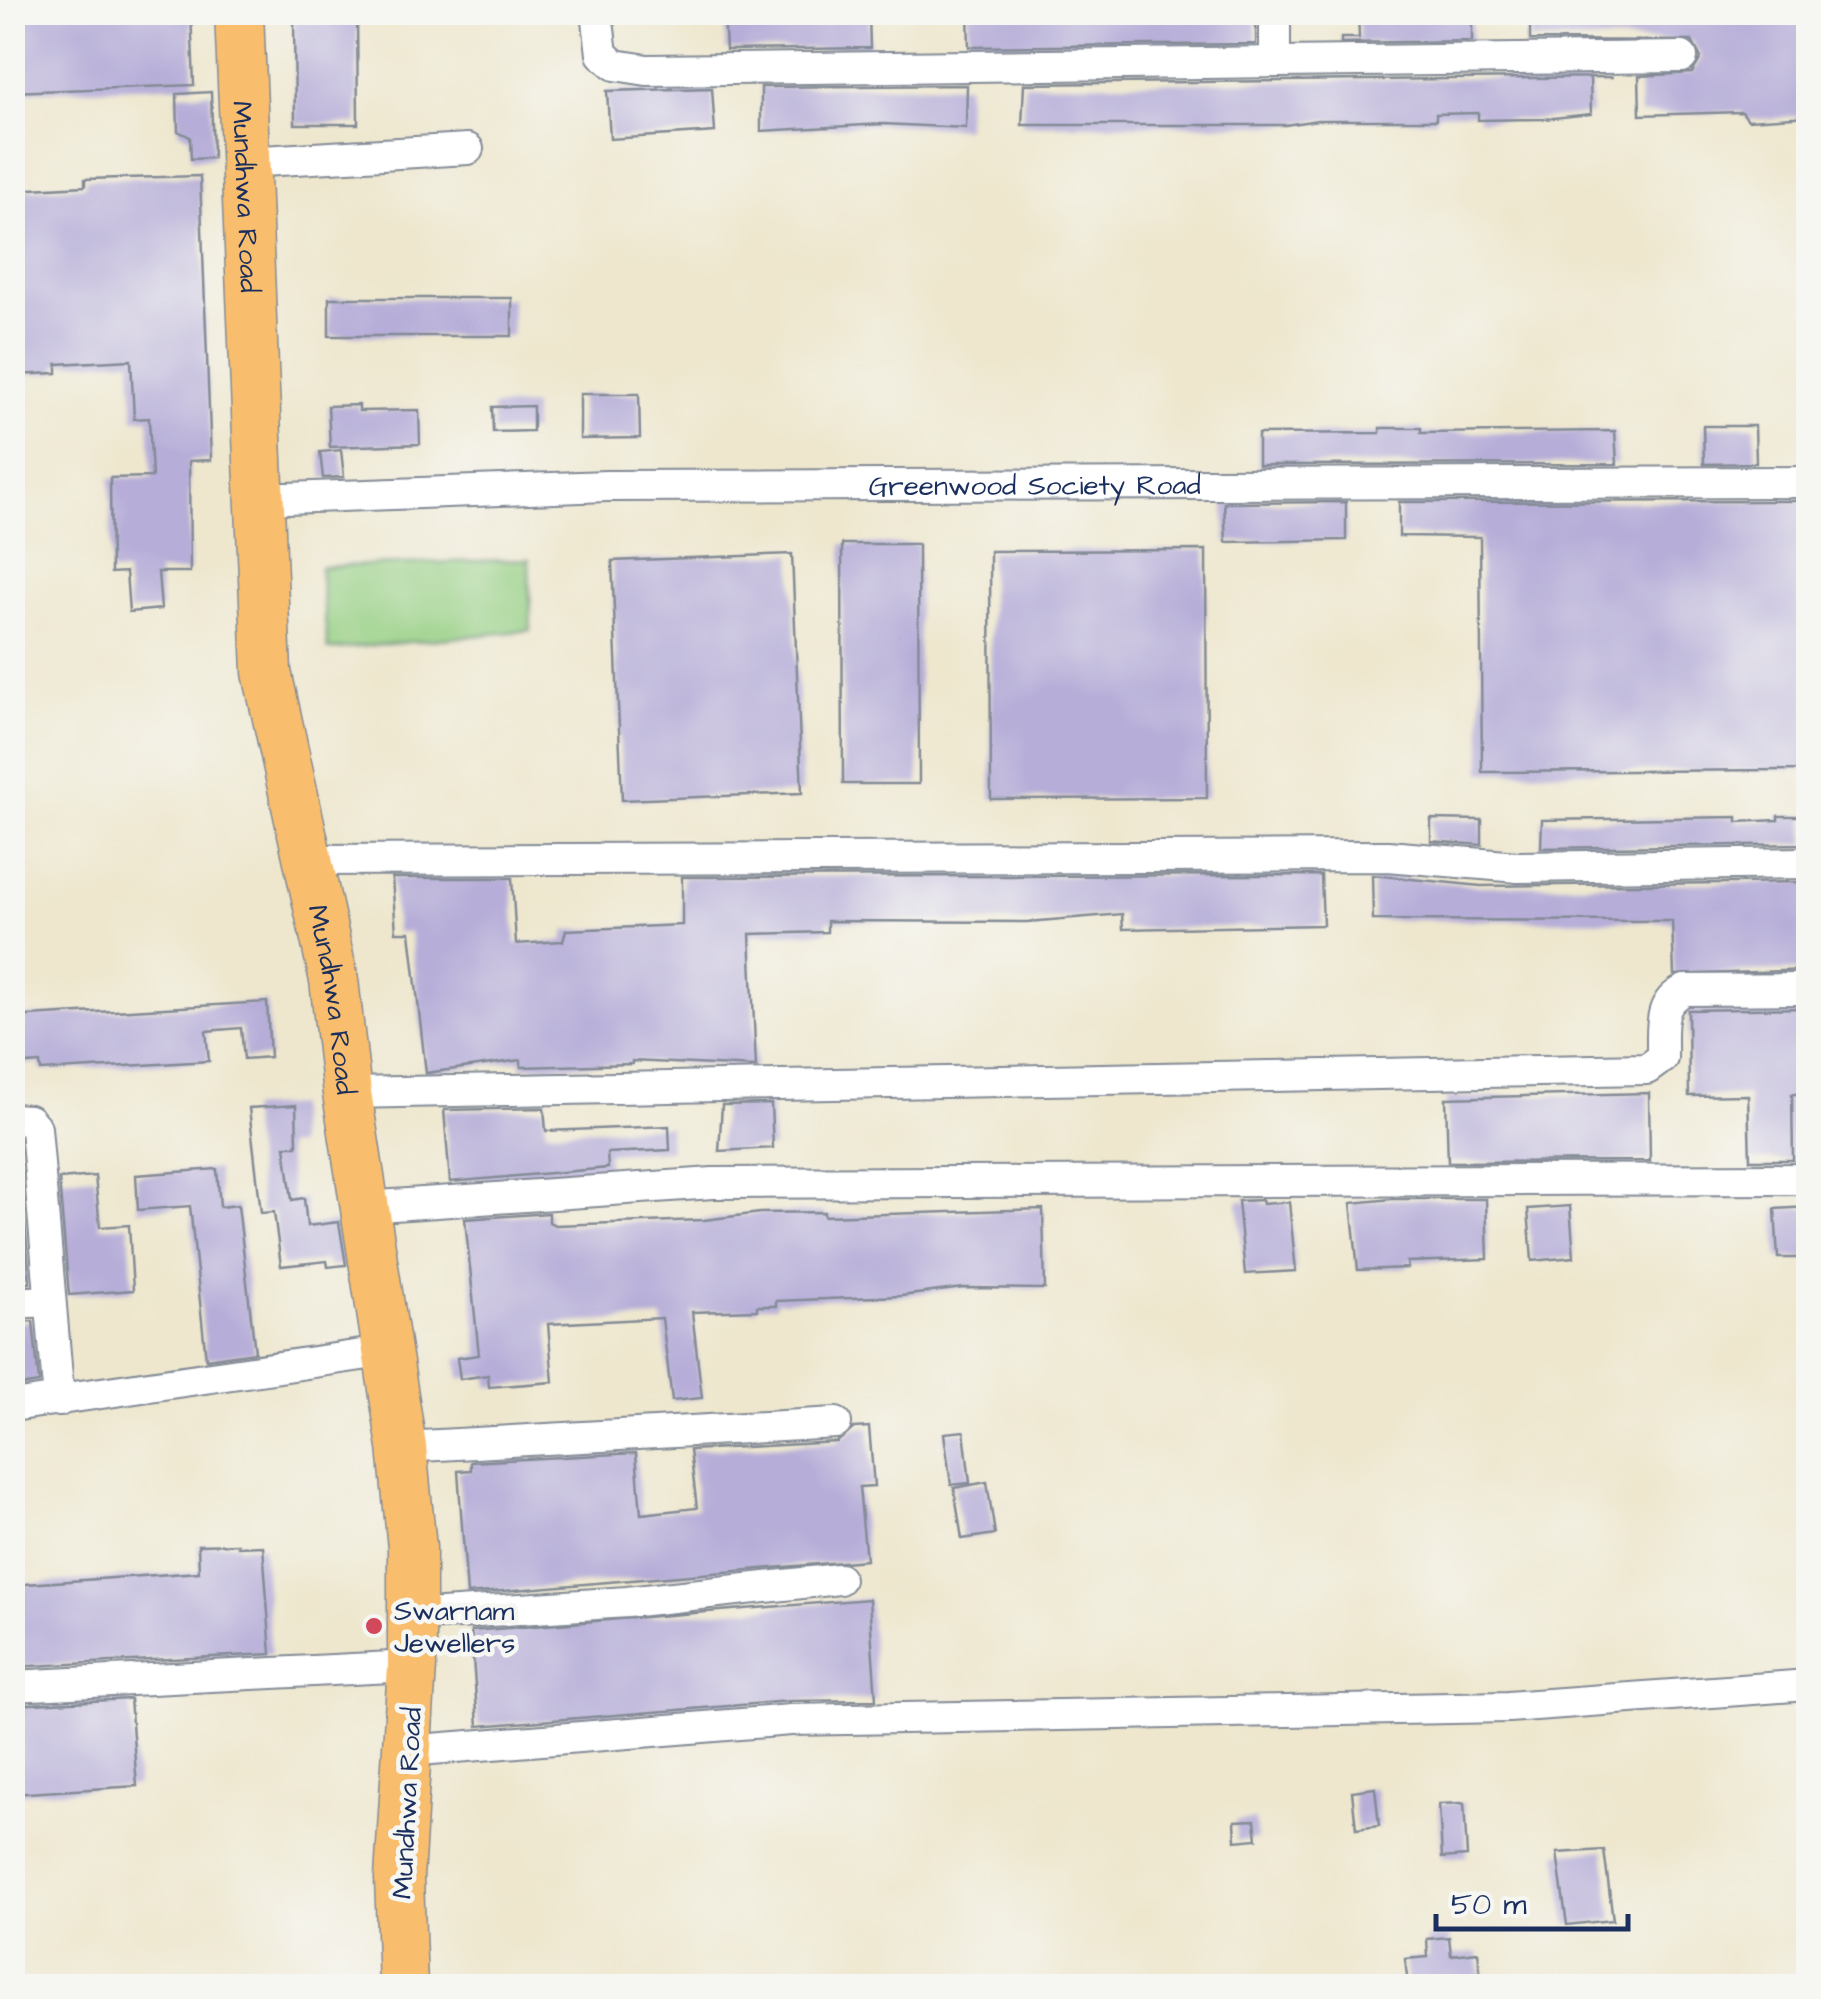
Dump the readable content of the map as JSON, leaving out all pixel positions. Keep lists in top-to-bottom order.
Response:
{
  "streets": {
    "main road": ["Mundhwa Road"],
    "street": ["Greenwood Society Road"]
  },
  "crossings": [
    ["Mundhwa Road", "Greenwood Society Road"]
  ],
  "places": ["Swarnam Jewellers"],
  "scale_bar": "50 m"
}
